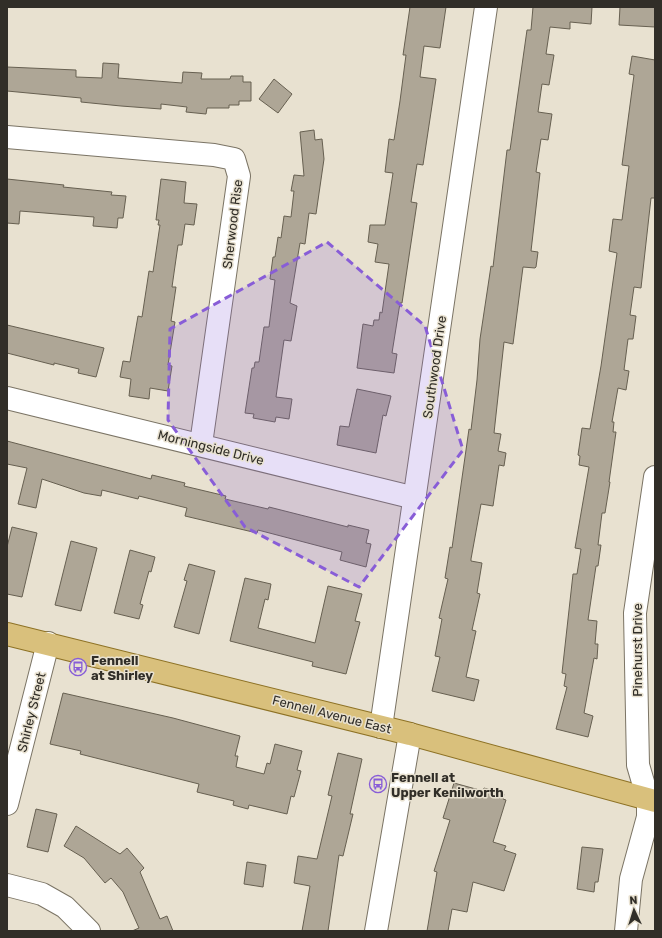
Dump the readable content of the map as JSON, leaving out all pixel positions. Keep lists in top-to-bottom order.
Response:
{
  "streets": {
    "main road": ["Fennell Avenue East"],
    "street": [
      "Sherwood Rise",
      "Southwood Drive",
      "Morningside Drive",
      "Pinehurst Drive",
      "Shirley Street"
    ]
  },
  "crossings": [
    ["Sherwood Rise", "Morningside Drive"],
    ["Southwood Drive", "Morningside Drive"],
    ["Southwood Drive", "Fennell Avenue East"],
    ["Pinehurst Drive", "Fennell Avenue East"],
    ["Shirley Street", "Fennell Avenue East"]
  ],
  "places": {
    "bus stop": ["Fennell at Shirley", "Fennell at Upper Kenilworth"]
  },
  "north": "top"
}
